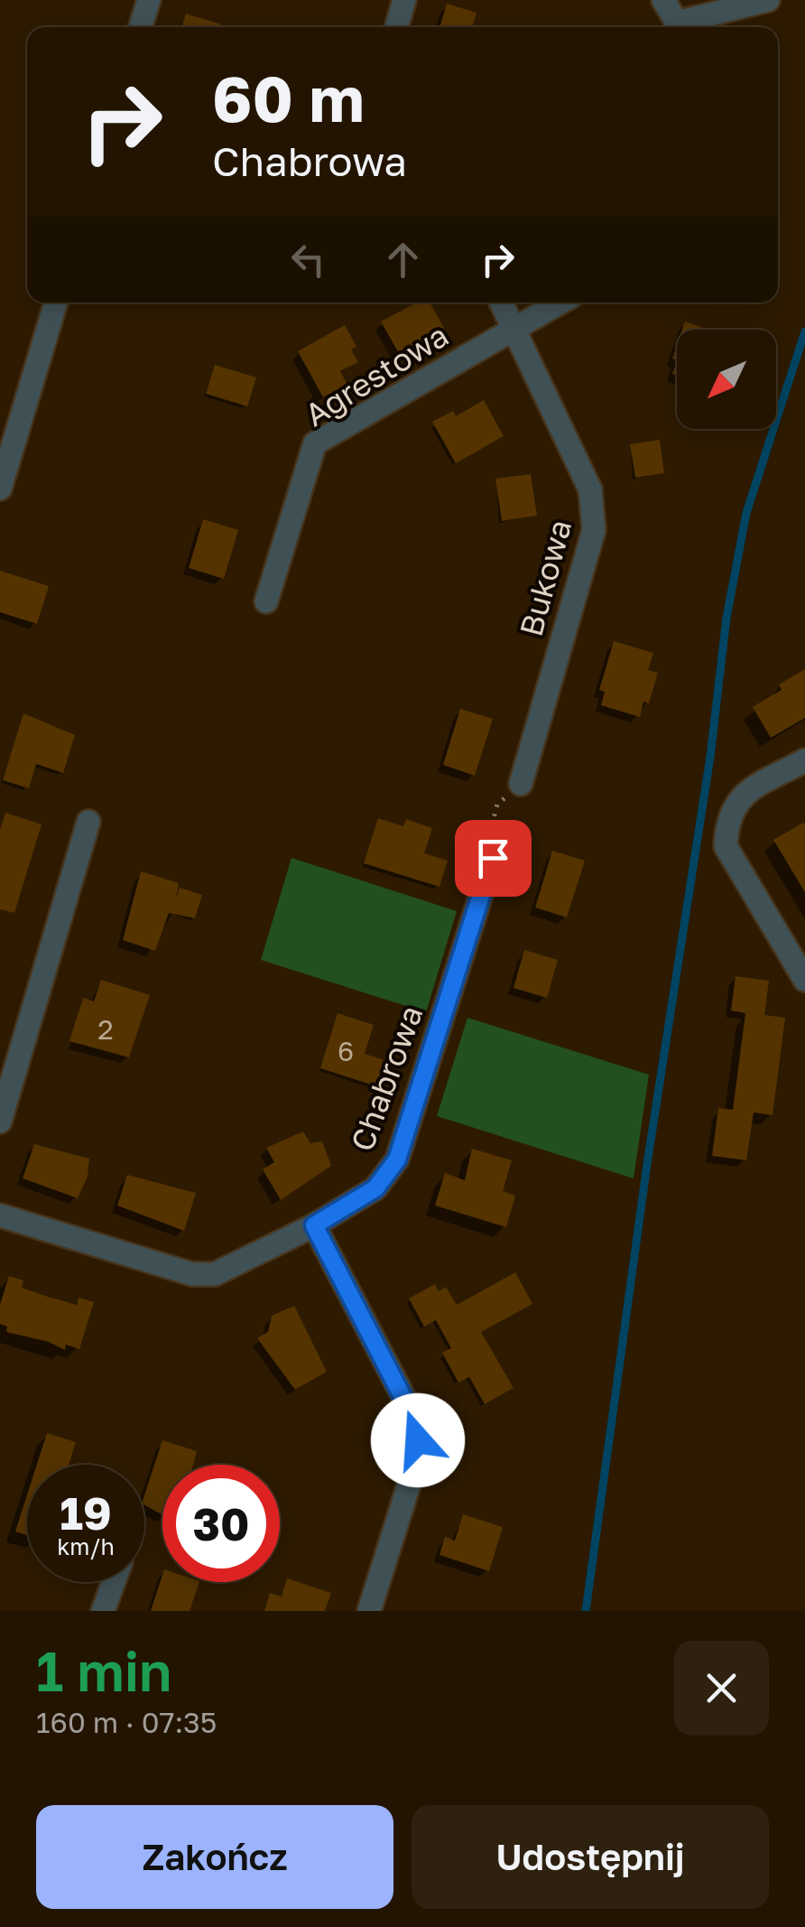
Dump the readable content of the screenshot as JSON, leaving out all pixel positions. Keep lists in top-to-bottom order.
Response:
{
  "streets": {
    "street": ["Agrestowa", "Bukowa", "Chabrowa"]
  },
  "crossings": [
    ["Agrestowa", "Bukowa"]
  ],
  "house_numbers": ["2", "6"],
  "north": "bottom left",
  "page": {
    "turn": ["60 m", "Chabrowa"],
    "speed": "19 km/h",
    "limit": "30",
    "heading": ["1 min", "160 m · 07:35"],
    "buttons": ["Zakończ", "Udostępnij"]
  }
}
